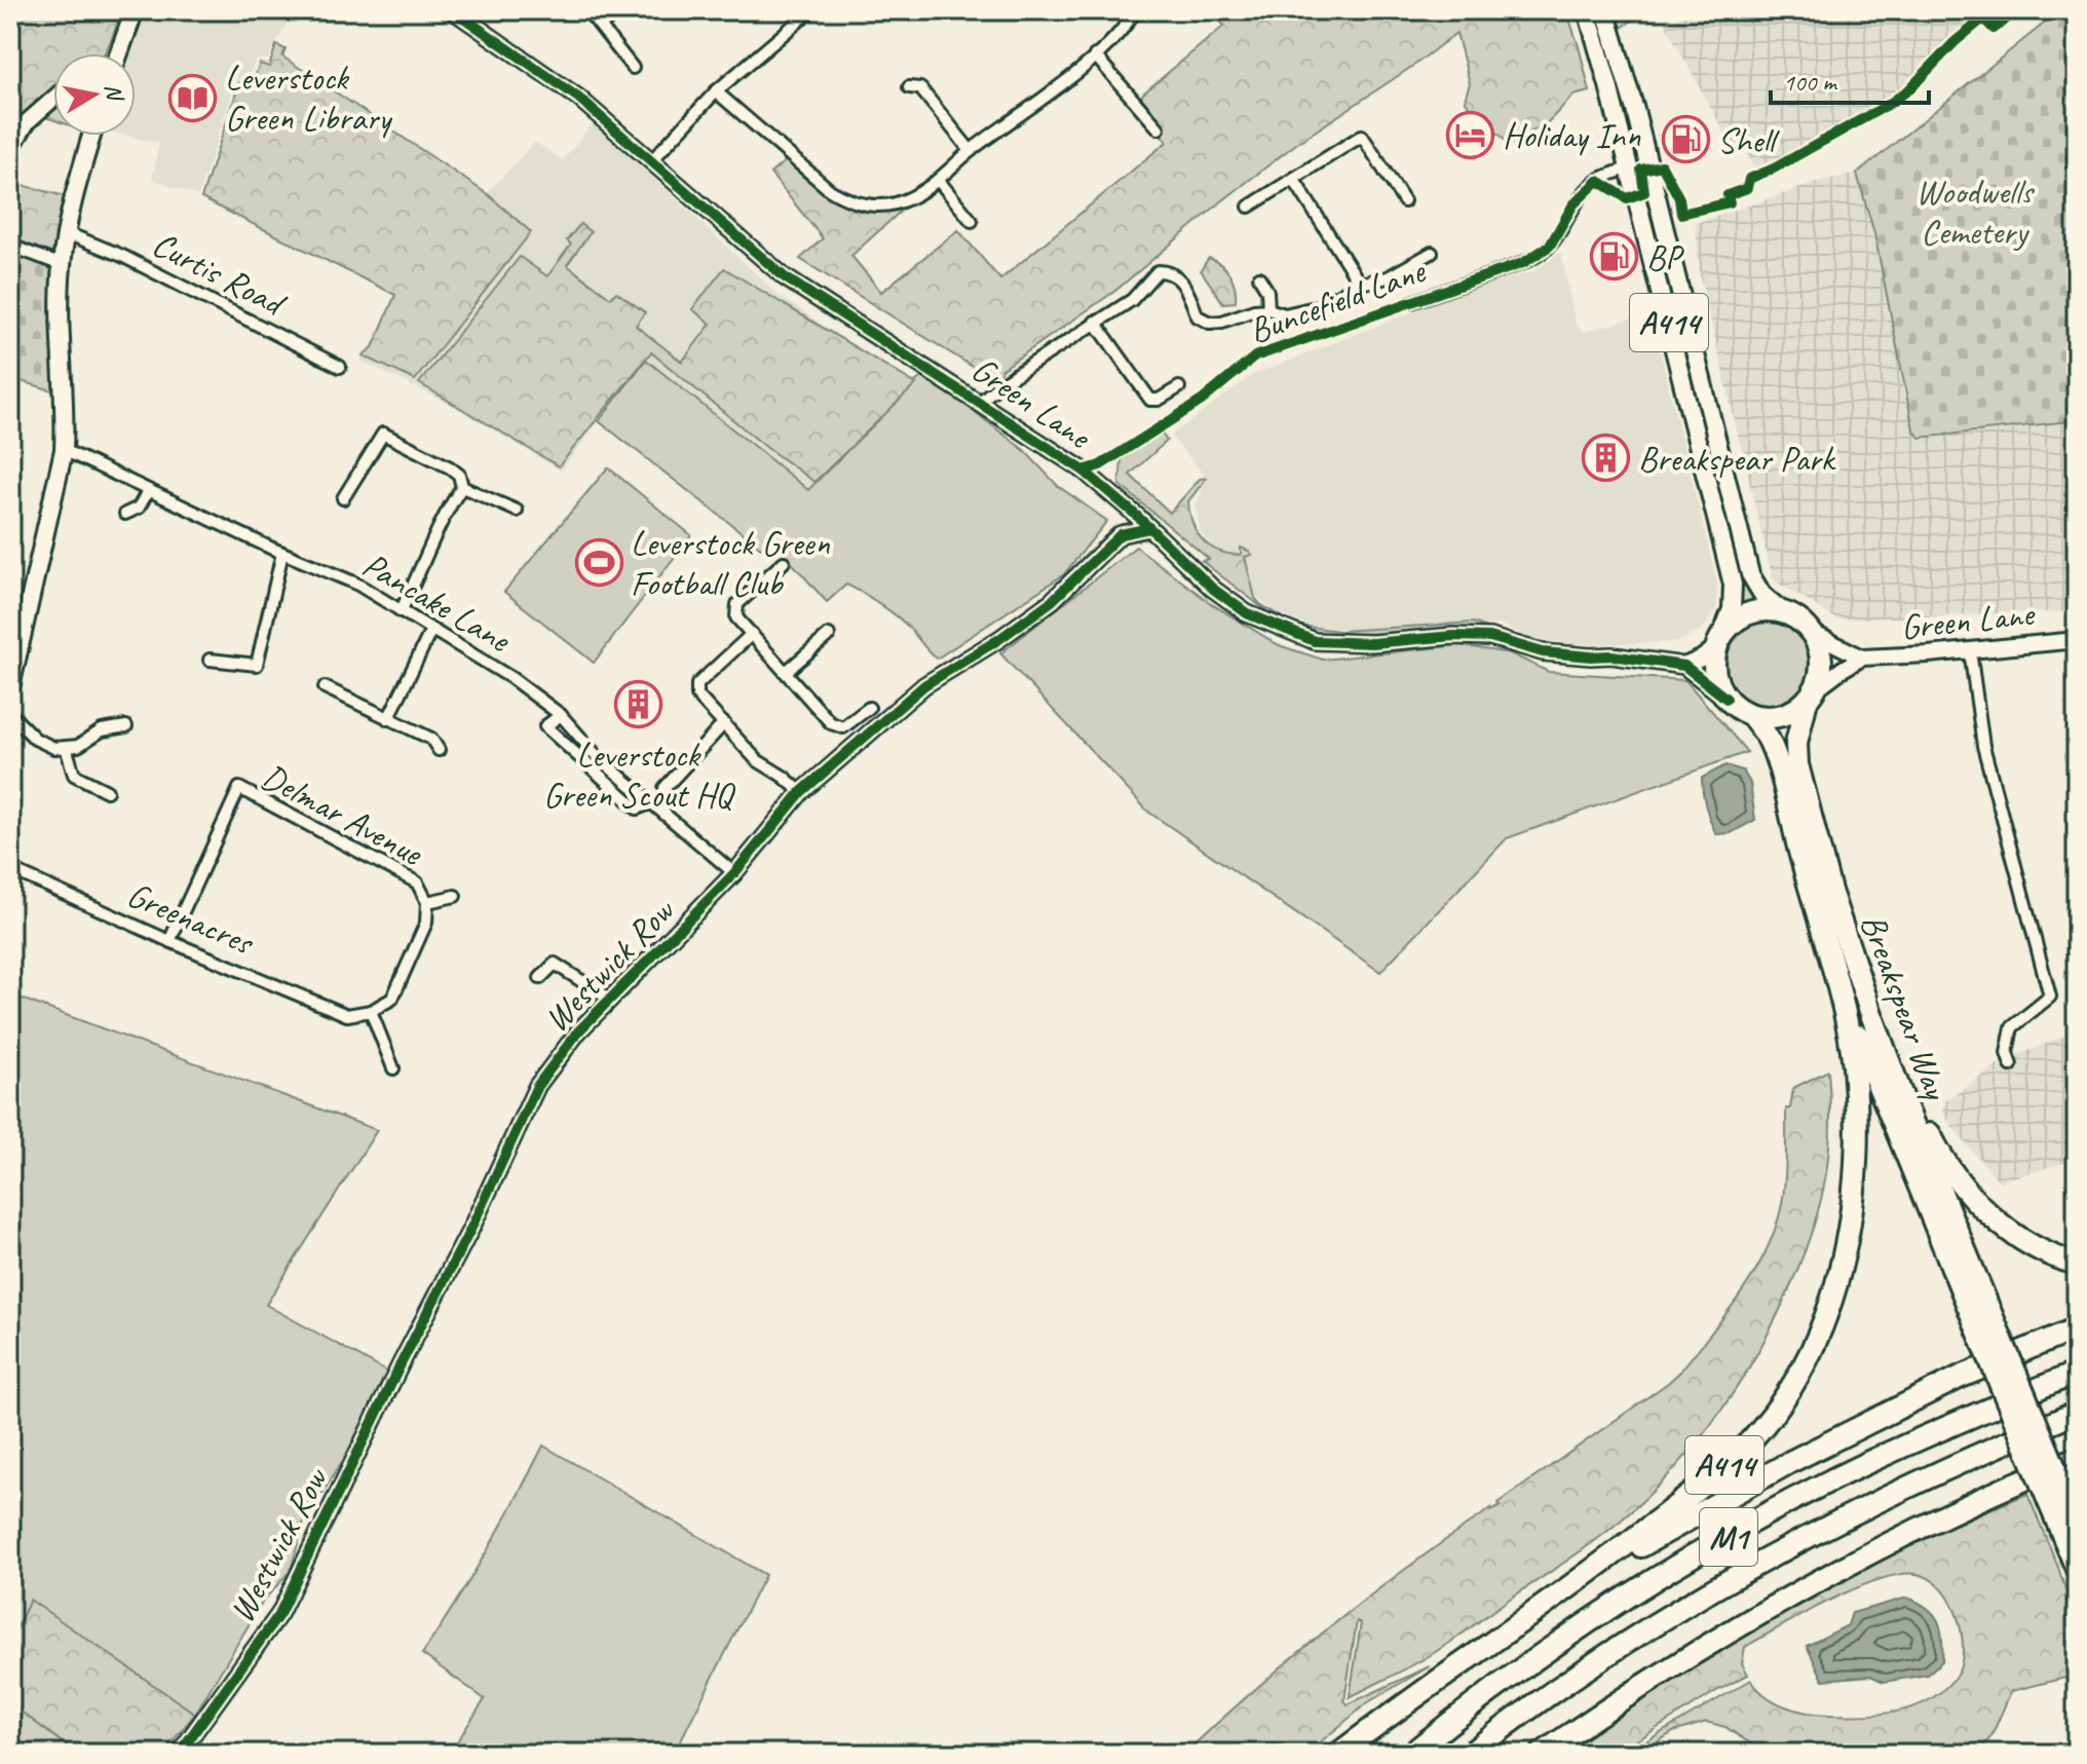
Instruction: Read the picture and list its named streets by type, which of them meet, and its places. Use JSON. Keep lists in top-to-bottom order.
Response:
{
  "streets": {
    "highway": ["A414", "Breakspear Way", "M1"],
    "street": [
      "Curtis Road",
      "Buncefield Lane",
      "Green Lane",
      "Pancake Lane",
      "Delmar Avenue",
      "Greenacres",
      "Westwick Row"
    ]
  },
  "crossings": [
    ["Buncefield Lane", "A414"],
    ["A414", "Green Lane"],
    ["A414", "Breakspear Way"],
    ["A414", "M1"],
    ["Green Lane", "Breakspear Way"],
    ["Delmar Avenue", "Greenacres"]
  ],
  "parks": ["Woodwells Cemetery"],
  "places": {
    "library": ["Leverstock Green Library"],
    "hotel": ["Holiday Inn"],
    "fuel station": ["Shell", "BP"],
    "building": ["Breakspear Park", "Leverstock Green Scout HQ"],
    "sports": ["Leverstock Green Football Club"]
  },
  "scale_bar": "100 m",
  "north": "right"
}
